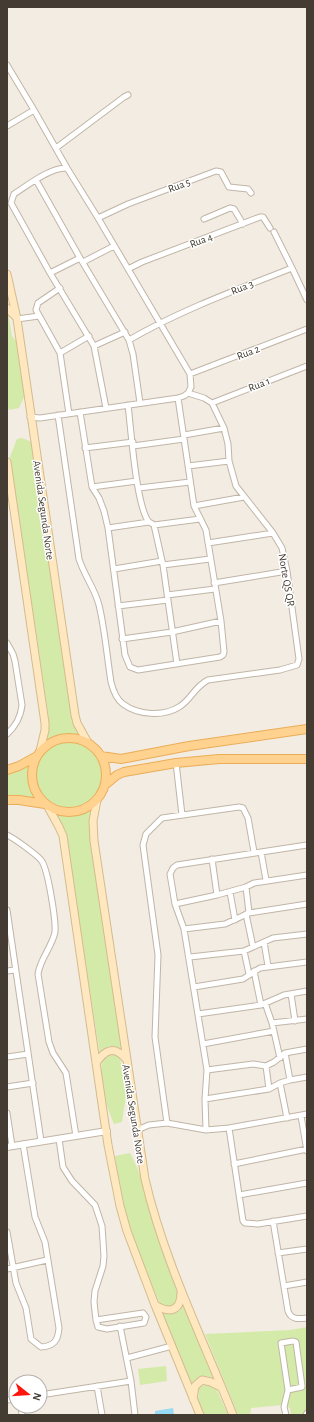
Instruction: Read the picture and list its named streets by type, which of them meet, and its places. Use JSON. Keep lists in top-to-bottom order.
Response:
{
  "streets": {
    "main road": ["Avenida Segunda Norte"],
    "street": [
      "Rua 5",
      "Rua 4",
      "Rua 3",
      "Rua 2",
      "Rua 1",
      "Norte QS QR"
    ]
  },
  "crossings": [
    ["Rua 4", "Rua 3"],
    ["Rua 1", "Norte QS QR"]
  ],
  "north": "right"
}
